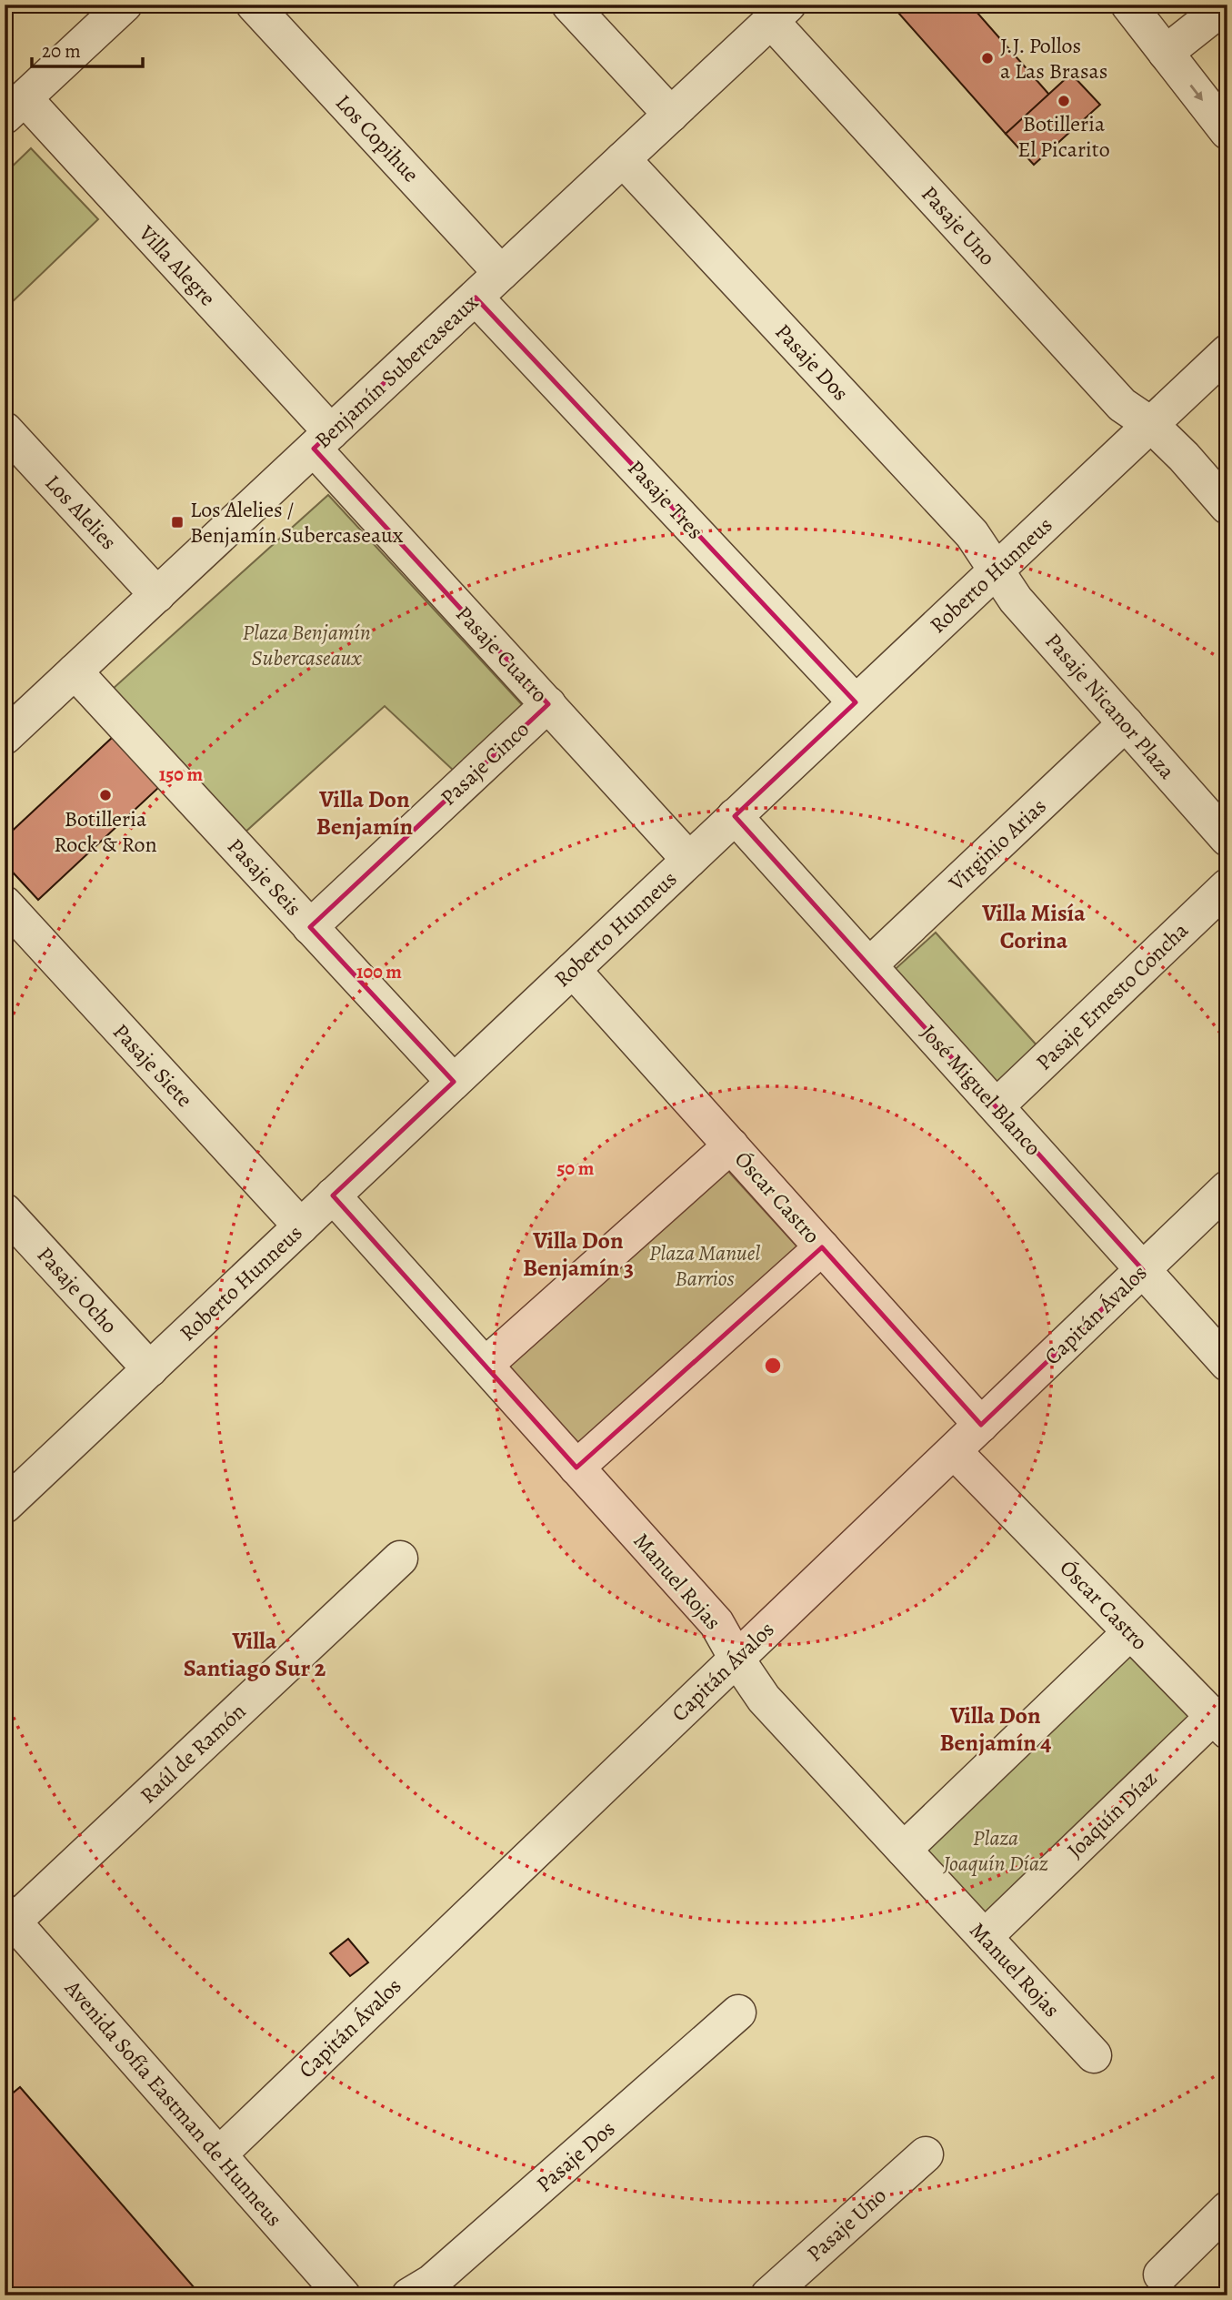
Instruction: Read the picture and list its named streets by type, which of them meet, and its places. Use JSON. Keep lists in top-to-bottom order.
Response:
{
  "streets": {
    "street": [
      "Los Copihue",
      "Pasaje Uno",
      "Villa Alegre",
      "Pasaje Dos",
      "Benjamín Subercaseaux",
      "Pasaje Tres",
      "Los Alelies",
      "Roberto Hunneus",
      "Pasaje Cuatro",
      "Pasaje Nicanor Plaza",
      "Pasaje Cinco",
      "Virginio Arias",
      "Pasaje Seis",
      "Pasaje Ernesto Concha",
      "Pasaje Siete",
      "José Miguel Blanco",
      "Óscar Castro",
      "Pasaje Ocho",
      "Capitán Ávalos",
      "Manuel Rojas",
      "Raúl de Ramón",
      "Joaquín Díaz",
      "Avenida Sofía Eastman de Hunneus"
    ]
  },
  "crossings": [
    ["Los Copihue", "Benjamín Subercaseaux"],
    ["Pasaje Uno", "Benjamín Subercaseaux"],
    ["Pasaje Uno", "Roberto Hunneus"],
    ["Villa Alegre", "Benjamín Subercaseaux"],
    ["Villa Alegre", "Pasaje Cuatro"],
    ["Pasaje Dos", "Benjamín Subercaseaux"],
    ["Pasaje Dos", "Roberto Hunneus"],
    ["Pasaje Dos", "Pasaje Nicanor Plaza"],
    ["Benjamín Subercaseaux", "Pasaje Tres"],
    ["Benjamín Subercaseaux", "Los Alelies"],
    ["Benjamín Subercaseaux", "Pasaje Cuatro"],
    ["Benjamín Subercaseaux", "Pasaje Seis"],
    ["Pasaje Tres", "Roberto Hunneus"],
    ["Roberto Hunneus", "Pasaje Cuatro"],
    ["Roberto Hunneus", "Pasaje Nicanor Plaza"],
    ["Roberto Hunneus", "Pasaje Seis"],
    ["Roberto Hunneus", "Pasaje Siete"],
    ["Roberto Hunneus", "José Miguel Blanco"],
    ["Roberto Hunneus", "Óscar Castro"],
    ["Roberto Hunneus", "Pasaje Ocho"],
    ["Roberto Hunneus", "Manuel Rojas"],
    ["Pasaje Cuatro", "Pasaje Cinco"],
    ["Pasaje Nicanor Plaza", "Virginio Arias"],
    ["Pasaje Cinco", "Pasaje Seis"],
    ["Virginio Arias", "José Miguel Blanco"],
    ["Pasaje Ernesto Concha", "José Miguel Blanco"],
    ["José Miguel Blanco", "Capitán Ávalos"],
    ["Óscar Castro", "Capitán Ávalos"],
    ["Óscar Castro", "Joaquín Díaz"],
    ["Capitán Ávalos", "Manuel Rojas"],
    ["Capitán Ávalos", "Avenida Sofía Eastman de Hunneus"],
    ["Manuel Rojas", "Joaquín Díaz"],
    ["Raúl de Ramón", "Avenida Sofía Eastman de Hunneus"]
  ],
  "districts": [
    "Villa Don Benjamín",
    "Villa Misía Corina",
    "Villa Don Benjamín 3",
    "Villa Santiago Sur 2",
    "Villa Don Benjamín 4"
  ],
  "parks": ["Plaza Benjamín Subercaseaux", "Plaza Manuel Barrios", "Plaza Joaquín Díaz"],
  "places": {
    "other": ["J.J. Pollos a Las Brasas", "Botilleria El Picarito", "Botilleria Rock & Ron"],
    "transit": ["Los Alelies / Benjamín Subercaseaux"]
  },
  "scale_bar": "20 m",
  "rings": ["150 m", "100 m", "50 m"]
}
